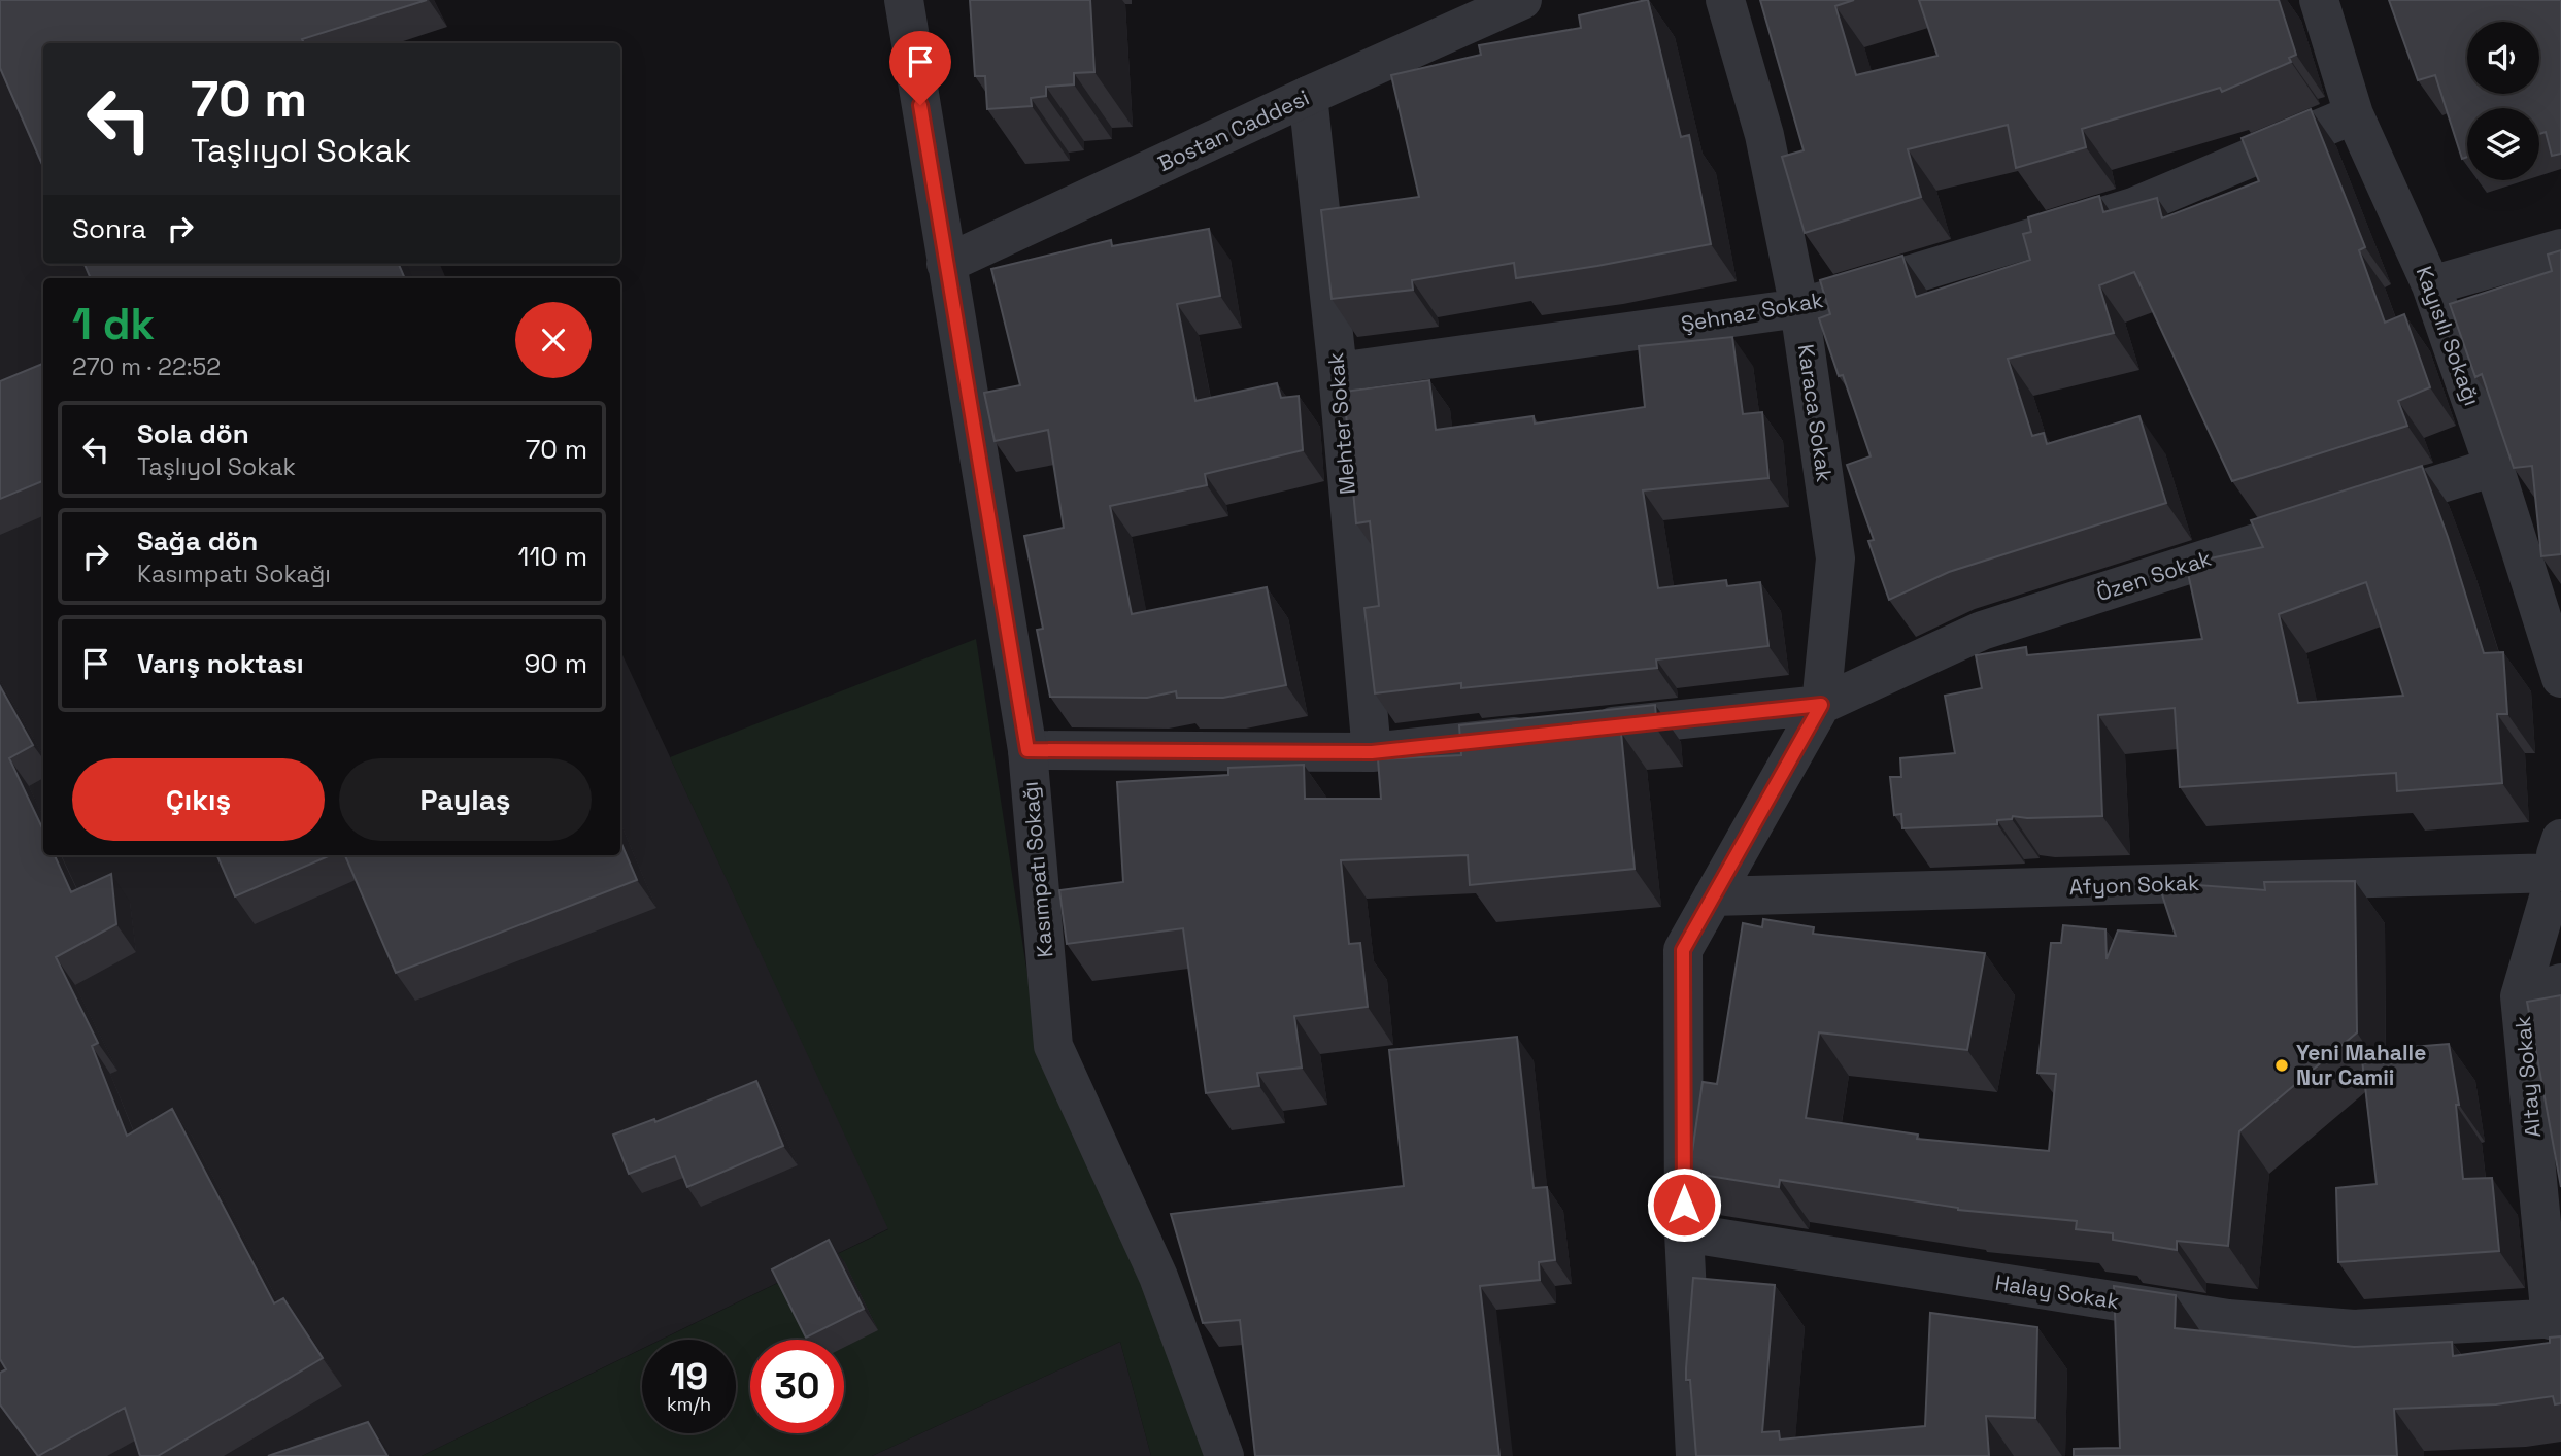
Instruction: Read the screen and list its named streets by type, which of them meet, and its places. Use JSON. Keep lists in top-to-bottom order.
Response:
{
  "streets": {
    "street": [
      "Bostan Caddesi",
      "Şehnaz Sokak",
      "Kayısılı Sokağı",
      "Karaca Sokak",
      "Mehter Sokak",
      "Özen Sokak",
      "Kasımpatı Sokağı",
      "Afyon Sokak",
      "Altay Sokak",
      "Halay Sokak"
    ]
  },
  "crossings": [
    ["Bostan Caddesi", "Mehter Sokak"],
    ["Bostan Caddesi", "Kasımpatı Sokağı"],
    ["Şehnaz Sokak", "Kayısılı Sokağı"],
    ["Şehnaz Sokak", "Karaca Sokak"],
    ["Şehnaz Sokak", "Mehter Sokak"],
    ["Kayısılı Sokağı", "Özen Sokak"],
    ["Karaca Sokak", "Özen Sokak"],
    ["Mehter Sokak", "Özen Sokak"],
    ["Özen Sokak", "Kasımpatı Sokağı"],
    ["Afyon Sokak", "Altay Sokak"],
    ["Altay Sokak", "Halay Sokak"]
  ],
  "places": ["Yeni Mahalle Nur Camii"],
  "page": {
    "turn": ["70 m", "Taşlıyol Sokak"],
    "then": "Sonra",
    "heading": ["1 dk", "270 m · 22:52"],
    "list": [
      {
        "name": "Sola dön",
        "note": "Taşlıyol Sokak",
        "value": "70 m"
      },
      {
        "name": "Sağa dön",
        "note": "Kasımpatı Sokağı",
        "value": "110 m"
      },
      {
        "name": "Varış noktası",
        "value": "90 m"
      }
    ],
    "buttons": ["Çıkış", "Paylaş"],
    "speed": "19 km/h",
    "limit": "30"
  }
}
